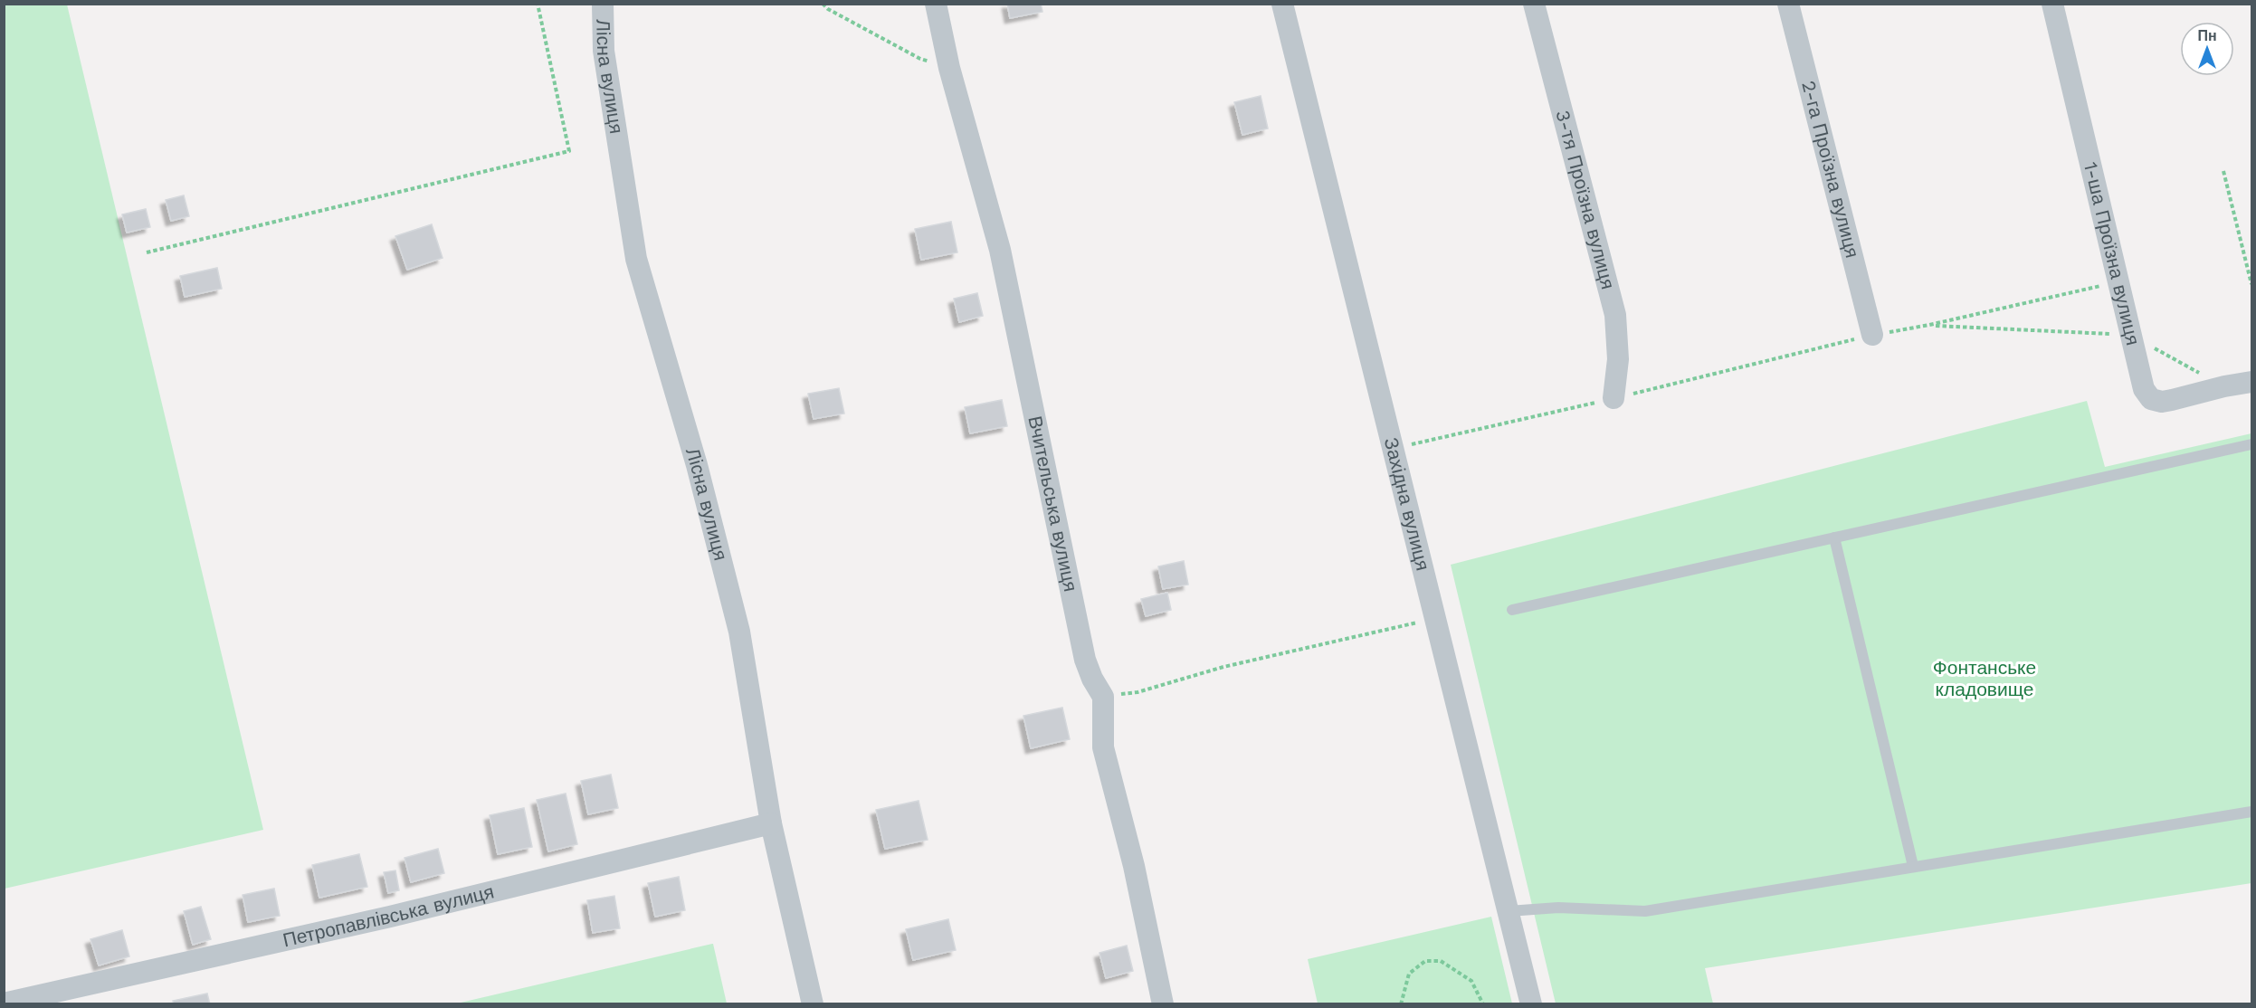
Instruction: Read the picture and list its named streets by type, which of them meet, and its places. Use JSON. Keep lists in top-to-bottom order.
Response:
{
  "streets": {
    "street": [
      "Лісна вулиця",
      "2-га Проїзна вулиця",
      "3-тя Проїзна вулиця",
      "1-ша Проїзна вулиця",
      "Західна вулиця",
      "Вчительська вулиця",
      "Петропавлівська вулиця"
    ]
  },
  "crossings": [
    ["Лісна вулиця", "Петропавлівська вулиця"]
  ],
  "parks": ["Фонтанське кладовище"],
  "north": "top"
}
